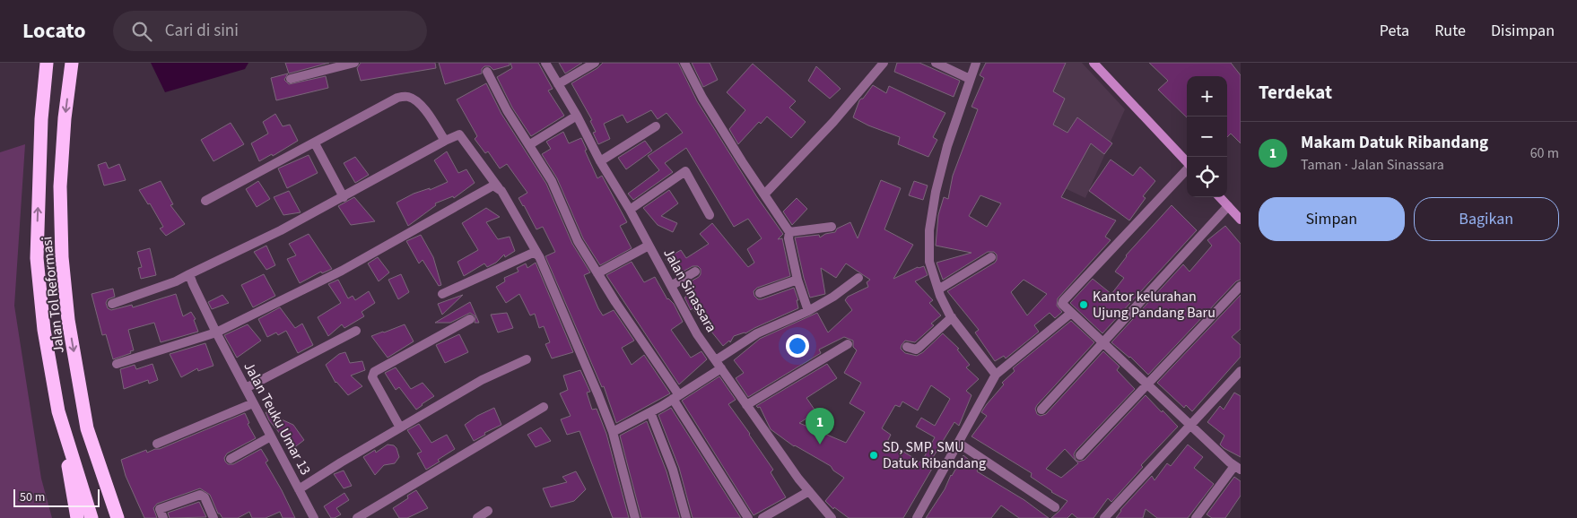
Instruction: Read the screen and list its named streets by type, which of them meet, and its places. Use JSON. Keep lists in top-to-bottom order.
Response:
{
  "streets": {
    "highway": ["Jalan Tol Reformasi"],
    "street": ["Jalan Sinassara", "Jalan Teuku Umar 13"]
  },
  "places": ["Kantor kelurahan Ujung Pandang Baru", "SD, SMP, SMU Datuk Ribandang"],
  "scale_bar": "50 m",
  "page": {
    "header": "Locato",
    "search": "Cari di sini",
    "nav": ["Peta", "Rute", "Disimpan"],
    "heading": "Terdekat",
    "map_buttons": ["+", "−"],
    "list": [
      {
        "mark": "1",
        "name": "Makam Datuk Ribandang",
        "note": "Taman · Jalan Sinassara",
        "value": "60 m"
      }
    ],
    "buttons": ["Simpan", "Bagikan"],
    "pins": "1",
    "scale": "50 m"
  }
}
